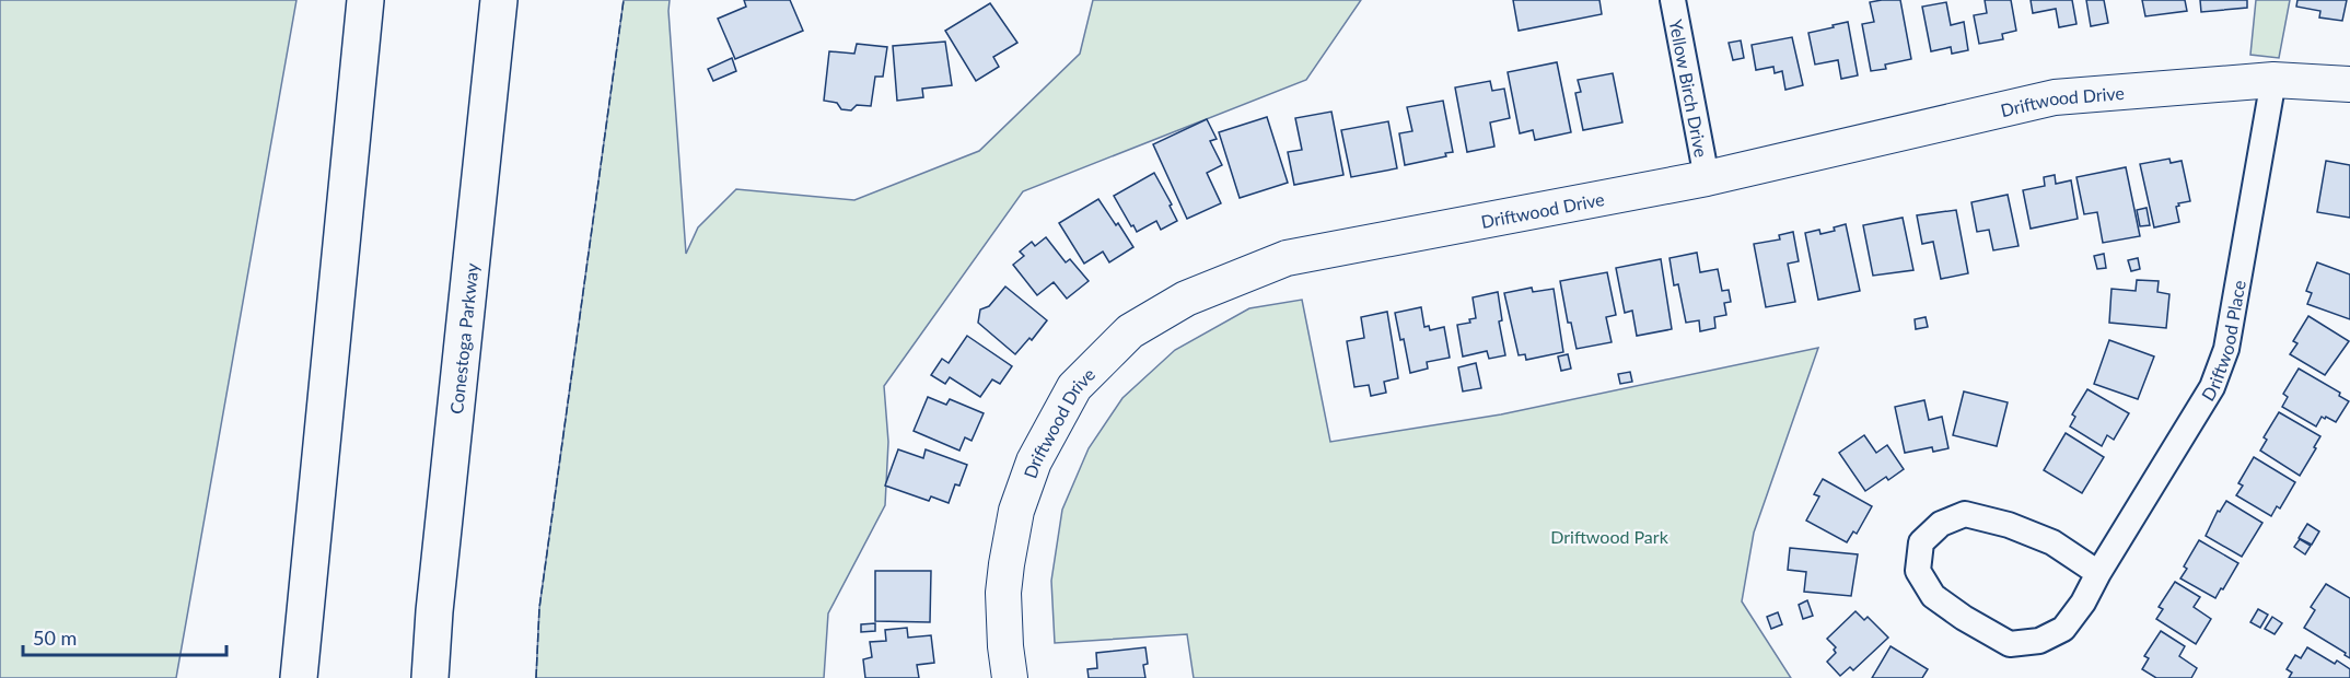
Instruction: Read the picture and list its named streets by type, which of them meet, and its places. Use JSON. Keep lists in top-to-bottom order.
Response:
{
  "streets": {
    "highway": ["Conestoga Parkway"],
    "street": ["Yellow Birch Drive", "Driftwood Drive", "Driftwood Place"]
  },
  "crossings": [
    ["Yellow Birch Drive", "Driftwood Drive"],
    ["Driftwood Drive", "Driftwood Place"]
  ],
  "parks": ["Driftwood Park"],
  "scale_bar": "50 m"
}
